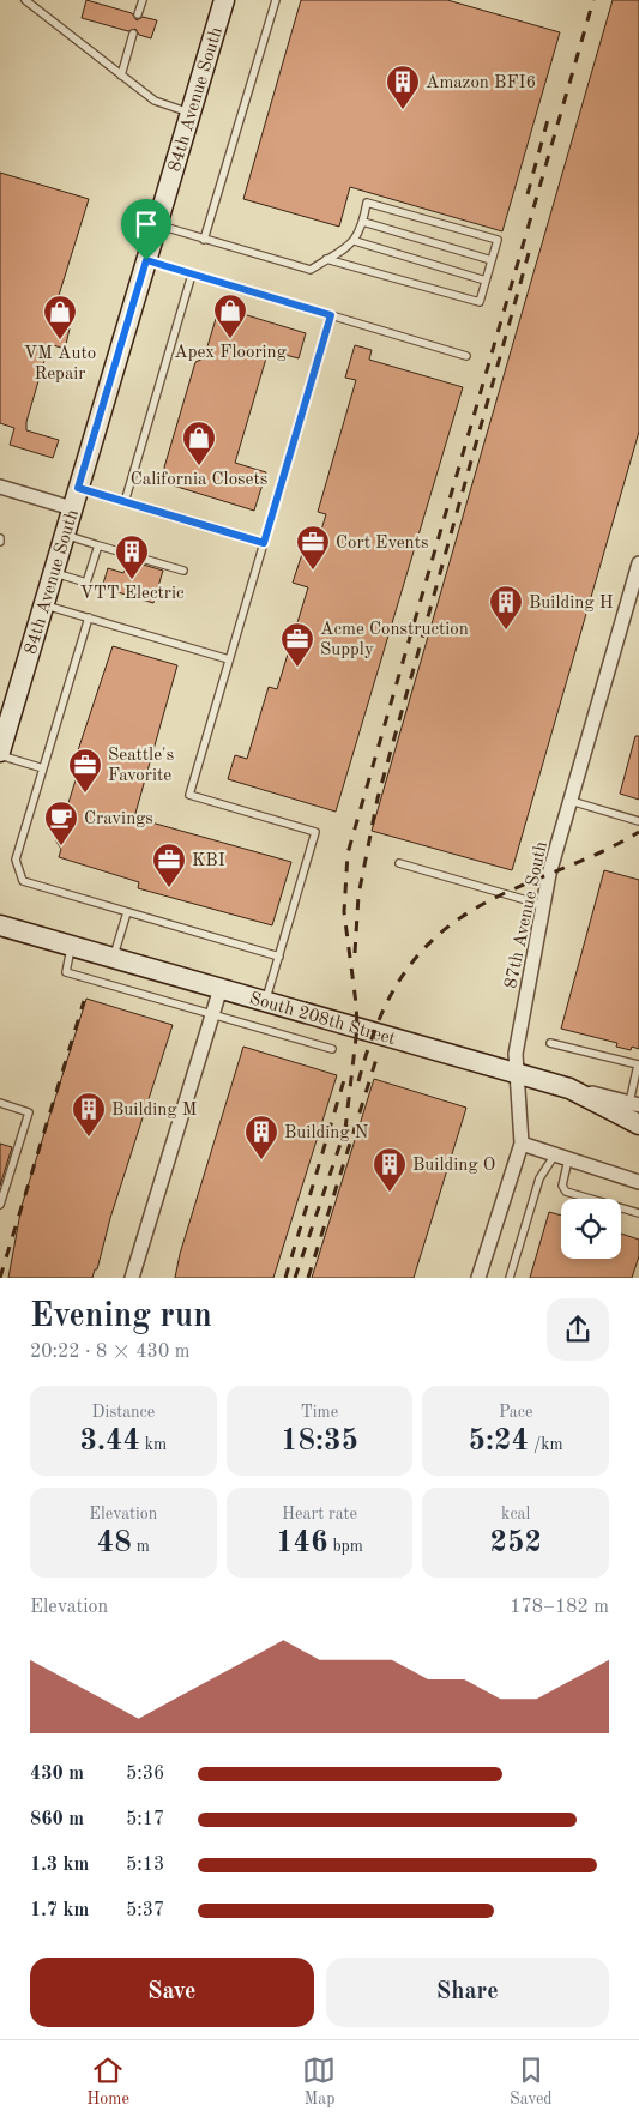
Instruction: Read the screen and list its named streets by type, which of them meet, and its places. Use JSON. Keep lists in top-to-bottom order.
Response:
{
  "streets": {
    "main road": ["84th Avenue South", "South 208th Street"],
    "street": ["87th Avenue South"]
  },
  "crossings": [
    ["87th Avenue South", "South 208th Street"]
  ],
  "places": {
    "building": [
      "Amazon BFI6",
      "VTT Electric",
      "Building H",
      "Building M",
      "Building N",
      "Building O"
    ],
    "shop": ["Apex Flooring", "VM Auto Repair", "California Closets"],
    "office": [
      "Cort Events",
      "Acme Construction Supply",
      "Seattle's Favorite",
      "KBI"
    ],
    "cafe": ["Cravings"]
  },
  "page": {
    "heading": ["Evening run", "20:22 · 8 × 430 m"],
    "stats": [
      ["Distance", "3.44 km"],
      ["Time", "18:35"],
      ["Pace", "5:24 /km"],
      ["Elevation", "48 m"],
      ["Heart rate", "146 bpm"],
      ["kcal", "252"]
    ],
    "chart": ["Elevation", "178–182 m"],
    "list": [
      {
        "name": "430 m",
        "note": "5:36"
      },
      {
        "name": "860 m",
        "note": "5:17"
      },
      {
        "name": "1.3 km",
        "note": "5:13"
      },
      {
        "name": "1.7 km",
        "note": "5:37"
      }
    ],
    "buttons": ["Save", "Share"],
    "tabs": ["Home", "Map", "Saved"]
  }
}
